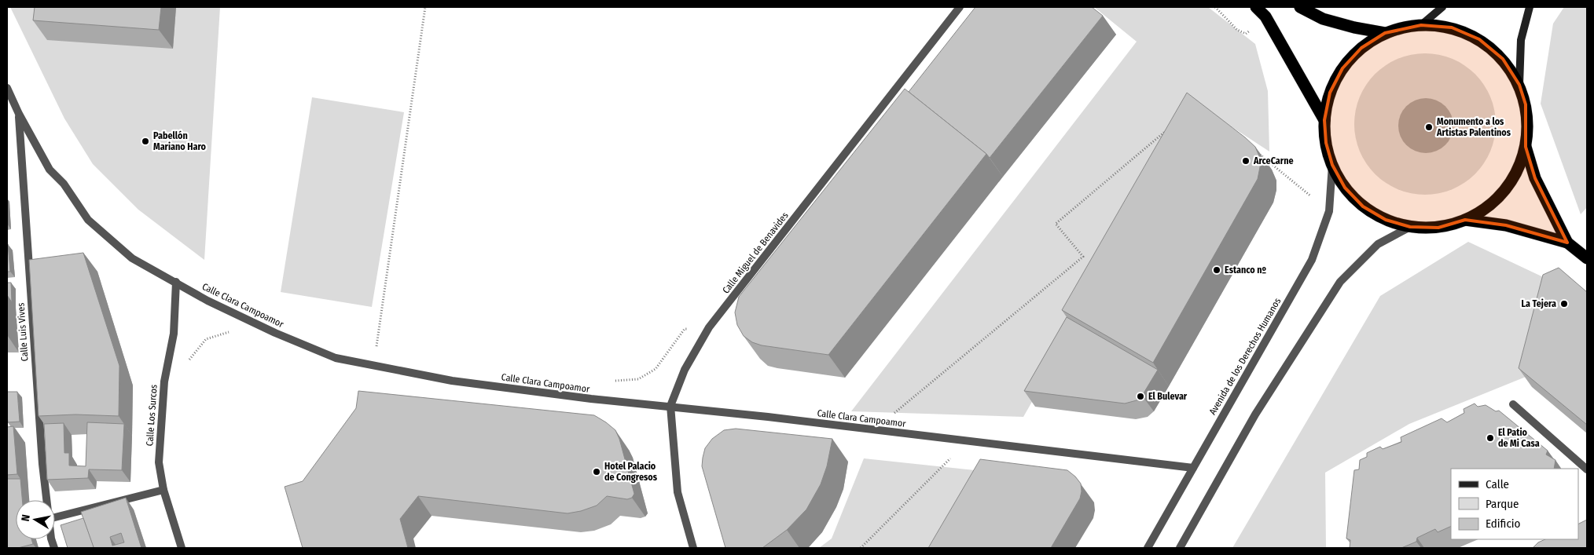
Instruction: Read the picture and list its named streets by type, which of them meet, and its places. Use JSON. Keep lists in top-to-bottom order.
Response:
{
  "streets": {
    "street": [
      "Calle Miguel de Benavides",
      "Calle Clara Campoamor",
      "Calle Luis Vives",
      "Avenida de los Derechos Humanos",
      "Calle Los Surcos"
    ]
  },
  "crossings": [
    ["Calle Miguel de Benavides", "Calle Clara Campoamor"],
    ["Calle Clara Campoamor", "Calle Luis Vives"],
    ["Calle Clara Campoamor", "Avenida de los Derechos Humanos"],
    ["Calle Clara Campoamor", "Calle Los Surcos"]
  ],
  "places": [
    "Monumento a los Artistas Palentinos",
    "Pabellón Mariano Haro",
    "ArceCarne",
    "Estanco nº",
    "La Tejera",
    "El Bulevar",
    "El Patio de Mi Casa",
    "Hotel Palacio de Congresos"
  ],
  "legend": ["Calle", "Parque", "Edificio"],
  "north": "left"
}
